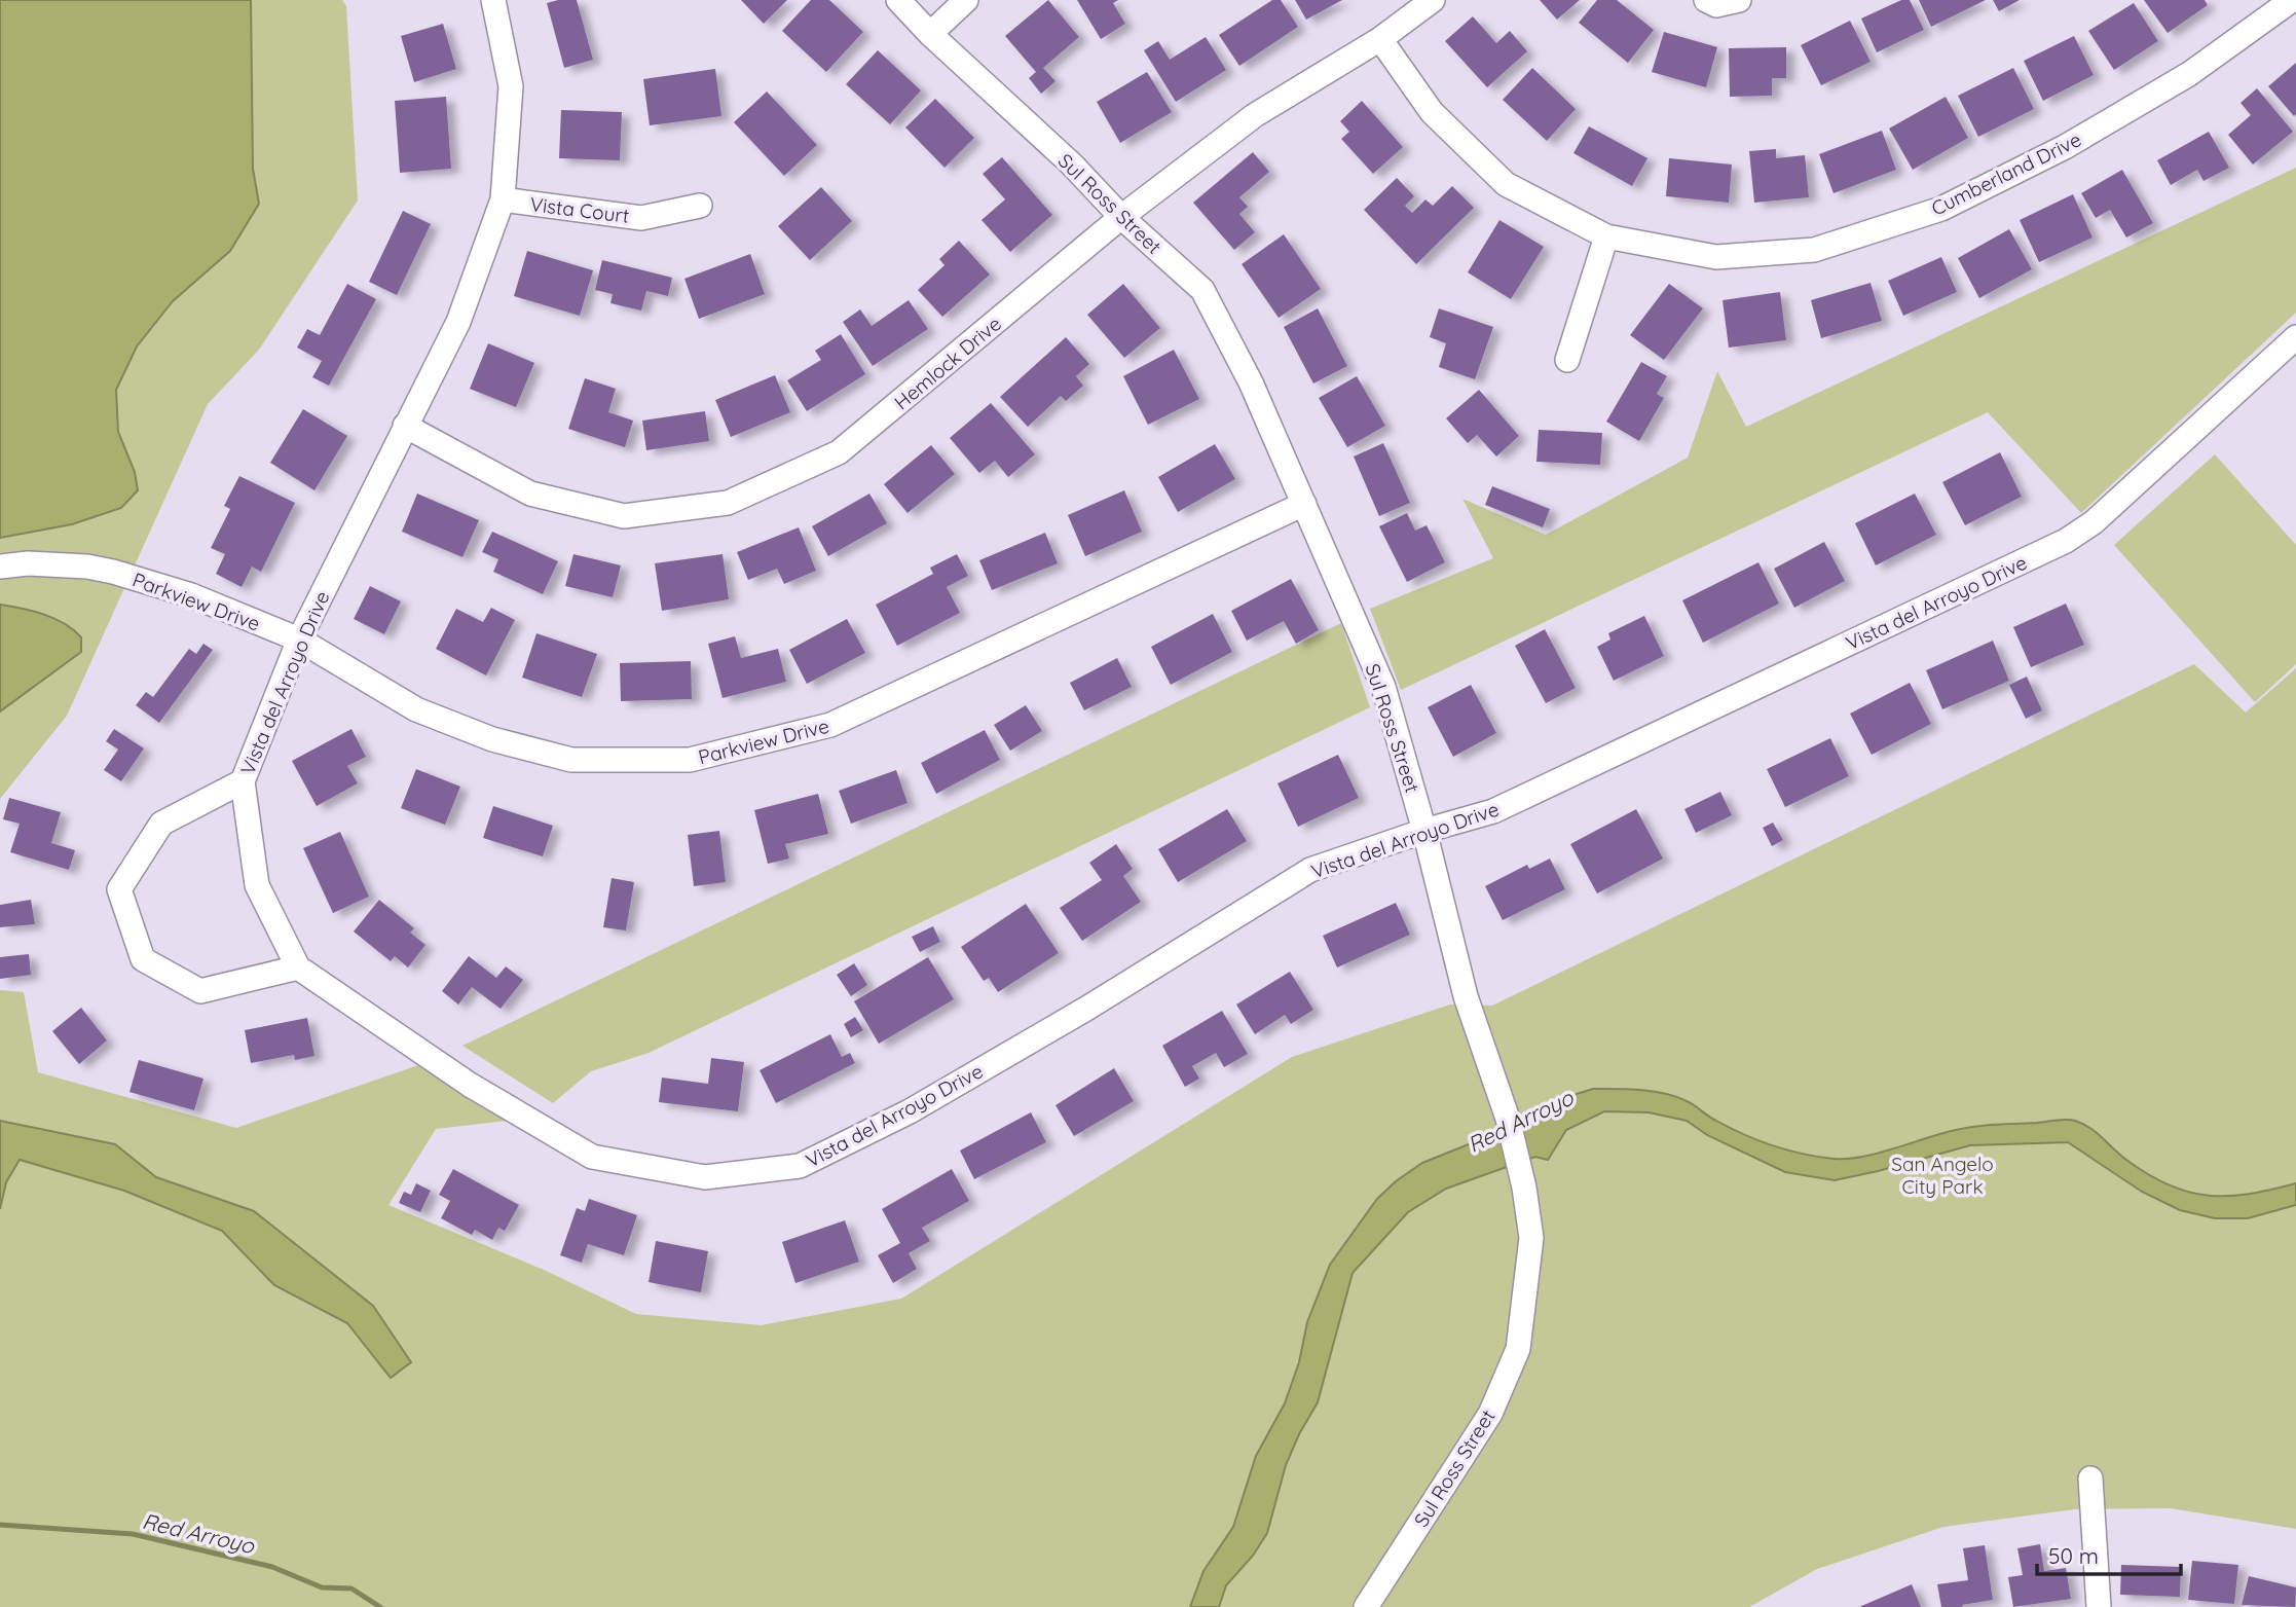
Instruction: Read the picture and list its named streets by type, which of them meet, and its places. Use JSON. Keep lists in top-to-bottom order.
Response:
{
  "streets": {
    "street": [
      "Cumberland Drive",
      "Sul Ross Street",
      "Vista Court",
      "Hemlock Drive",
      "Parkview Drive",
      "Vista del Arroyo Drive"
    ]
  },
  "crossings": [
    ["Cumberland Drive", "Hemlock Drive"],
    ["Sul Ross Street", "Hemlock Drive"],
    ["Sul Ross Street", "Parkview Drive"],
    ["Sul Ross Street", "Vista del Arroyo Drive"],
    ["Vista Court", "Vista del Arroyo Drive"],
    ["Hemlock Drive", "Vista del Arroyo Drive"],
    ["Parkview Drive", "Vista del Arroyo Drive"]
  ],
  "water": ["Red Arroyo"],
  "parks": ["San Angelo City Park"],
  "scale_bar": "50 m"
}
